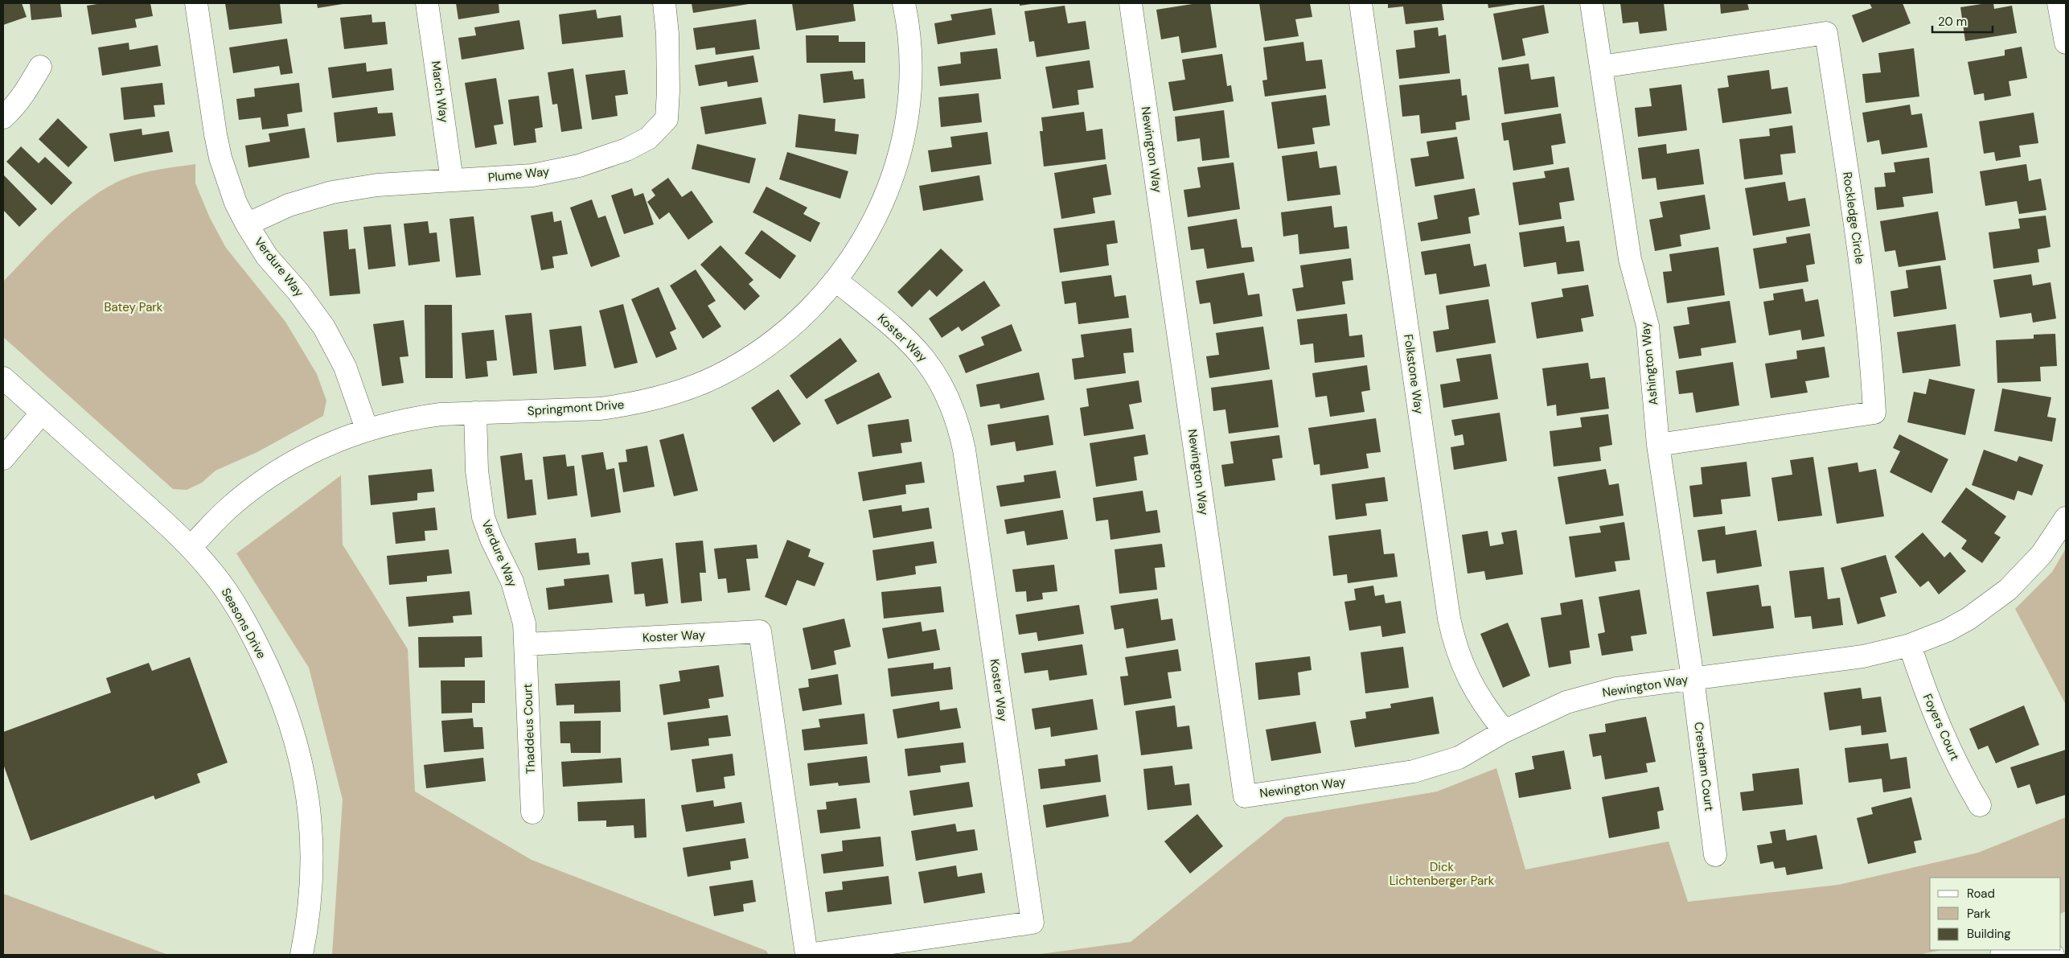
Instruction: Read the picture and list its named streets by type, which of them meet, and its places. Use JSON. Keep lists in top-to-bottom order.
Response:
{
  "streets": {
    "street": [
      "March Way",
      "Newington Way",
      "Plume Way",
      "Rockledge Circle",
      "Verdure Way",
      "Koster Way",
      "Ashington Way",
      "Folkstone Way",
      "Springmont Drive",
      "Seasons Drive",
      "Foyers Court",
      "Thaddeus Court",
      "Crestham Court"
    ]
  },
  "crossings": [
    ["March Way", "Plume Way"],
    ["Newington Way", "Ashington Way"],
    ["Newington Way", "Folkstone Way"],
    ["Newington Way", "Foyers Court"],
    ["Newington Way", "Crestham Court"],
    ["Plume Way", "Verdure Way"],
    ["Rockledge Circle", "Ashington Way"],
    ["Verdure Way", "Koster Way"],
    ["Verdure Way", "Springmont Drive"],
    ["Verdure Way", "Thaddeus Court"],
    ["Koster Way", "Springmont Drive"],
    ["Koster Way", "Thaddeus Court"],
    ["Ashington Way", "Crestham Court"],
    ["Springmont Drive", "Seasons Drive"]
  ],
  "parks": ["Batey Park", "Dick Lichtenberger Park"],
  "legend": ["Road", "Park", "Building"],
  "scale_bar": "20 m"
}
